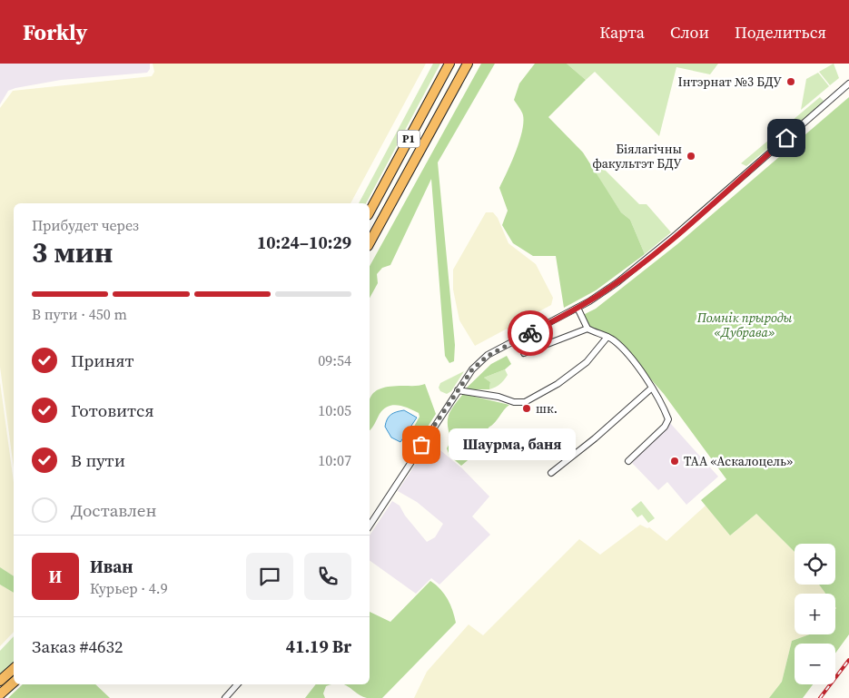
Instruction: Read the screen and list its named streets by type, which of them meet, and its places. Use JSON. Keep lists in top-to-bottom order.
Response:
{
  "streets": {
    "highway": ["Р1"]
  },
  "parks": ["Помнік прыроды «Дубрава»"],
  "places": [
    "Інтэрнат №3 БДУ",
    "Біялагічны факультэт БДУ",
    "шк.",
    "Шаурма, баня",
    "ТАА «Аскалоцель»"
  ],
  "page": {
    "header": "Forkly",
    "nav": ["Карта", "Слои", "Поделиться"],
    "heading": ["3 мин", "Прибудет через", "10:24–10:29"],
    "panel": [
      "Иван",
      "Курьер · 4.9",
      "Заказ #4632",
      "41.19 Br"
    ],
    "bar": "В пути · 450 m",
    "list": [
      ["Принят", "09:54"],
      ["Готовится", "10:05"],
      ["В пути", "10:07"],
      "Доставлен"
    ],
    "bubble": "Шаурма, баня",
    "map_buttons": ["+", "−"],
    "round": "И"
  }
}
